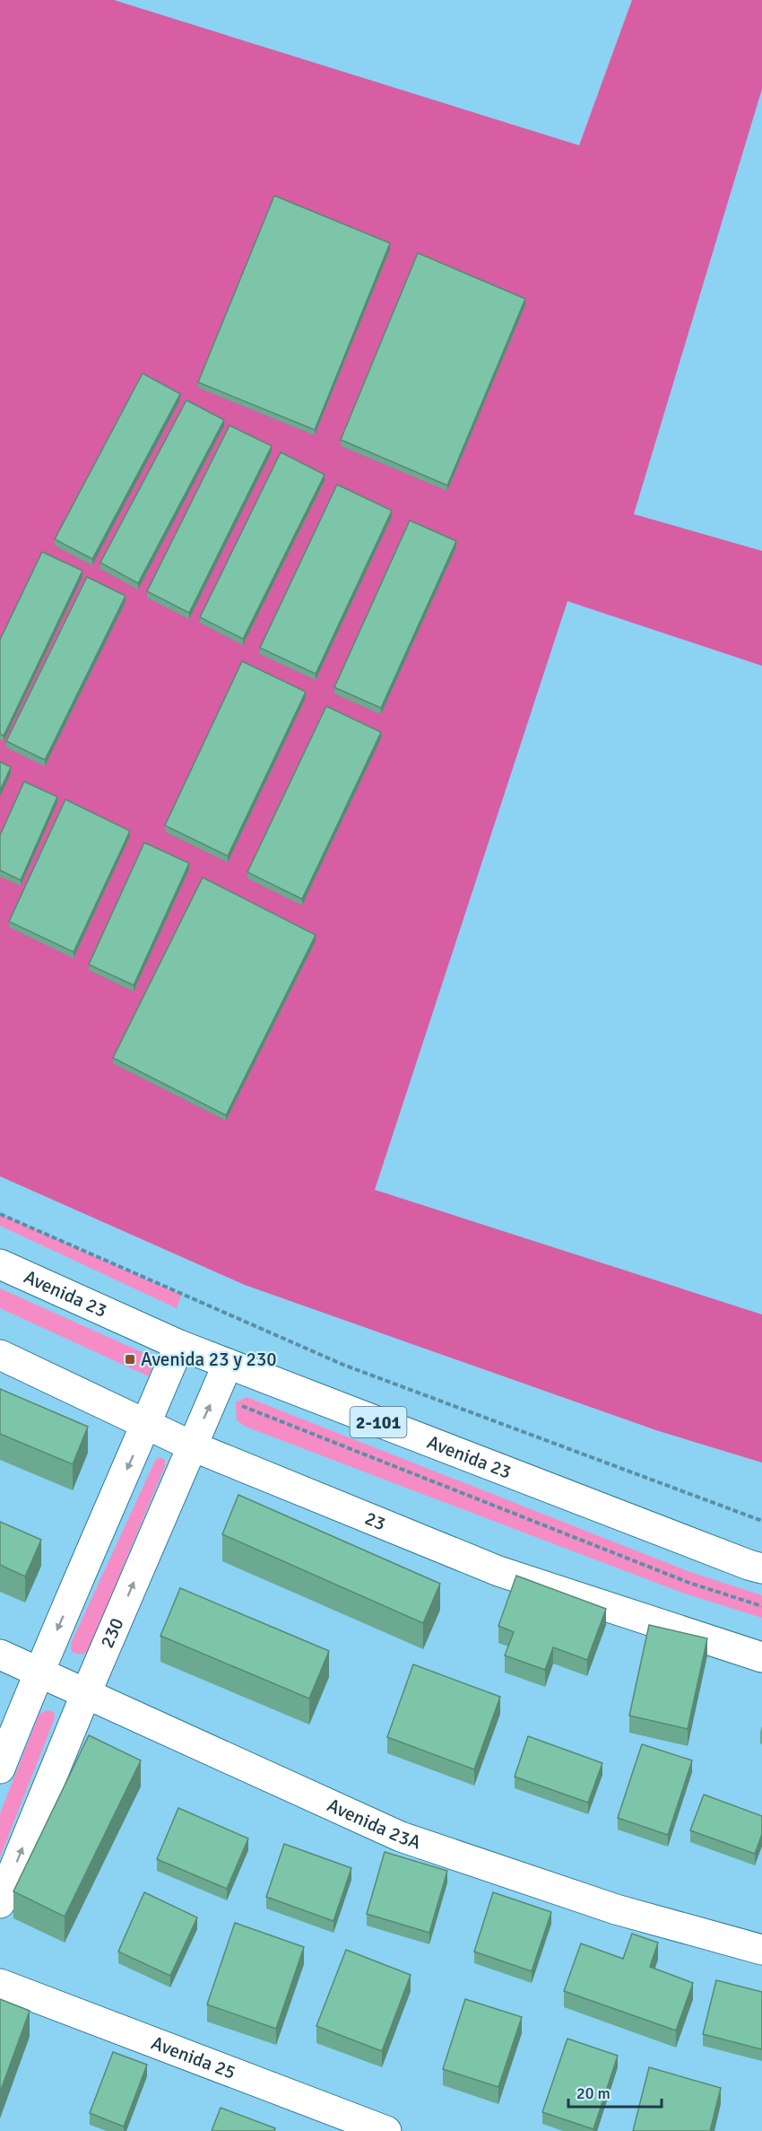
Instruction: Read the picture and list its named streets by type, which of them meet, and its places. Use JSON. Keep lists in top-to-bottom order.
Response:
{
  "streets": {
    "street": [
      "Avenida 23",
      "2-101",
      "23",
      "230",
      "Avenida 23A",
      "Avenida 25"
    ]
  },
  "crossings": [
    ["Avenida 23", "230"],
    ["23", "230"],
    ["230", "Avenida 23A"]
  ],
  "places": {
    "transit": ["Avenida 23 y 230"]
  },
  "scale_bar": "20 m"
}
